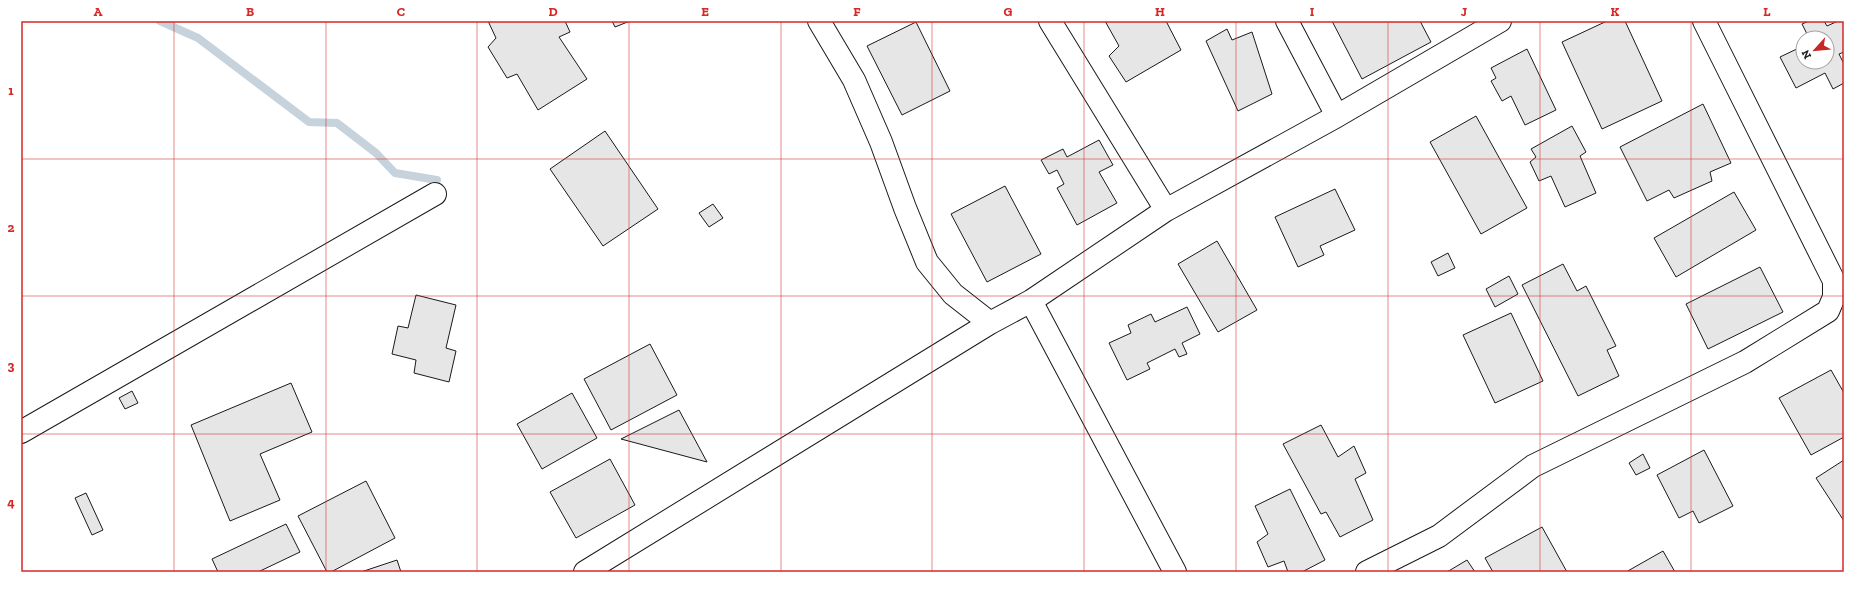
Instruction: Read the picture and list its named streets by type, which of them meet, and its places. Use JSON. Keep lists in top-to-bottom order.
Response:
{
  "north": "bottom left",
  "grid": {
    "columns": [
      "A",
      "B",
      "C",
      "D",
      "E",
      "F",
      "G",
      "H",
      "I",
      "J",
      "K",
      "L"
    ],
    "rows": [
      "1",
      "2",
      "3",
      "4"
    ]
  }
}
